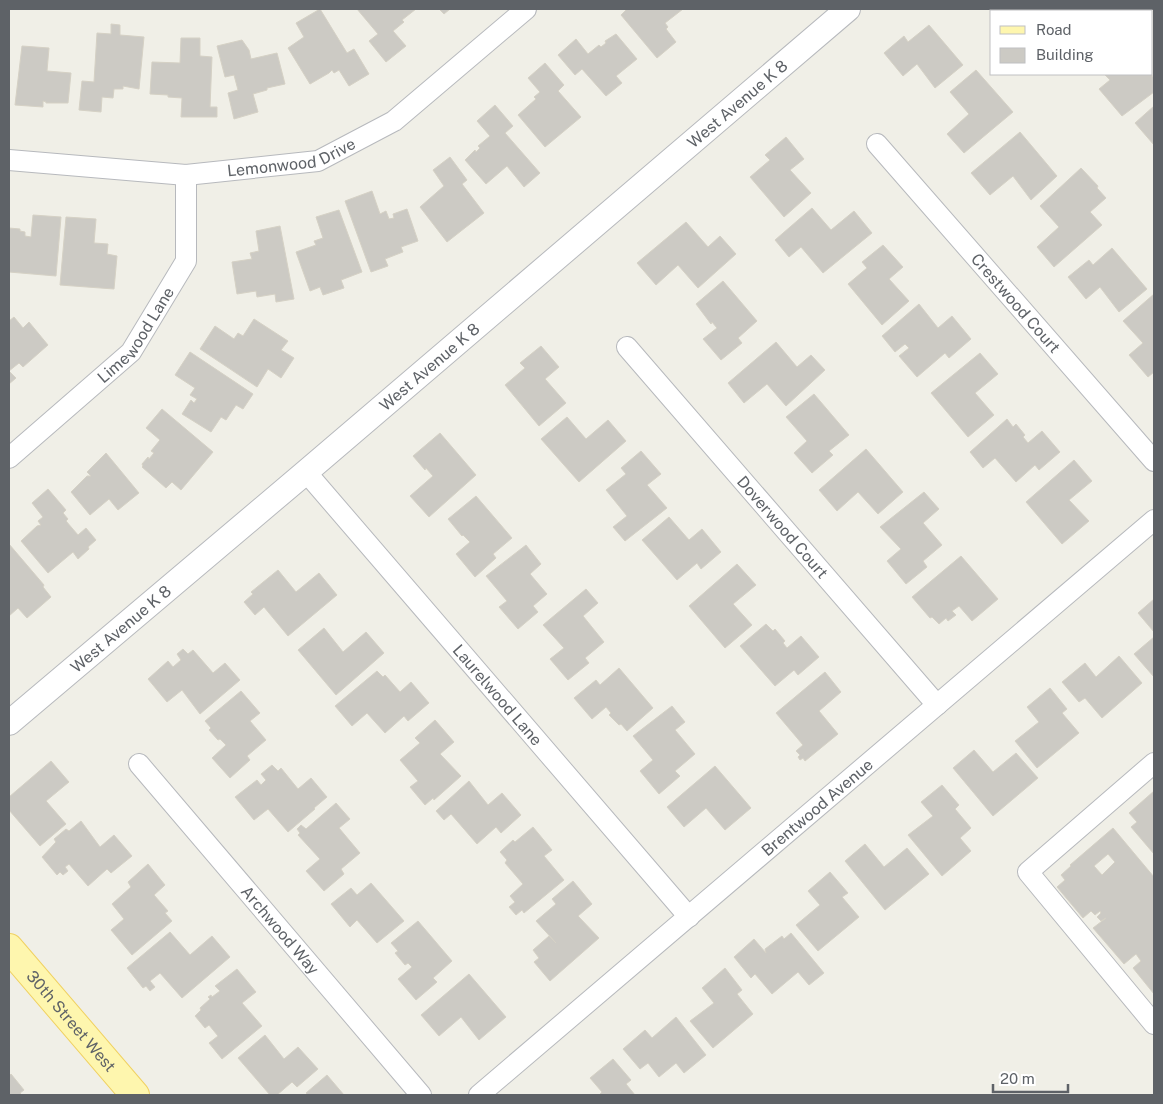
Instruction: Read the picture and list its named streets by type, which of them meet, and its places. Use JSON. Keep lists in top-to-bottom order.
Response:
{
  "streets": {
    "main road": ["30th Street West"],
    "street": [
      "West Avenue K 8",
      "Lemonwood Drive",
      "Crestwood Court",
      "Limewood Lane",
      "Doverwood Court",
      "Laurelwood Lane",
      "Brentwood Avenue",
      "Archwood Way"
    ]
  },
  "crossings": [
    ["West Avenue K 8", "Laurelwood Lane"],
    ["Lemonwood Drive", "Limewood Lane"],
    ["Doverwood Court", "Brentwood Avenue"],
    ["Laurelwood Lane", "Brentwood Avenue"]
  ],
  "legend": ["Road", "Building"],
  "scale_bar": "20 m"
}
